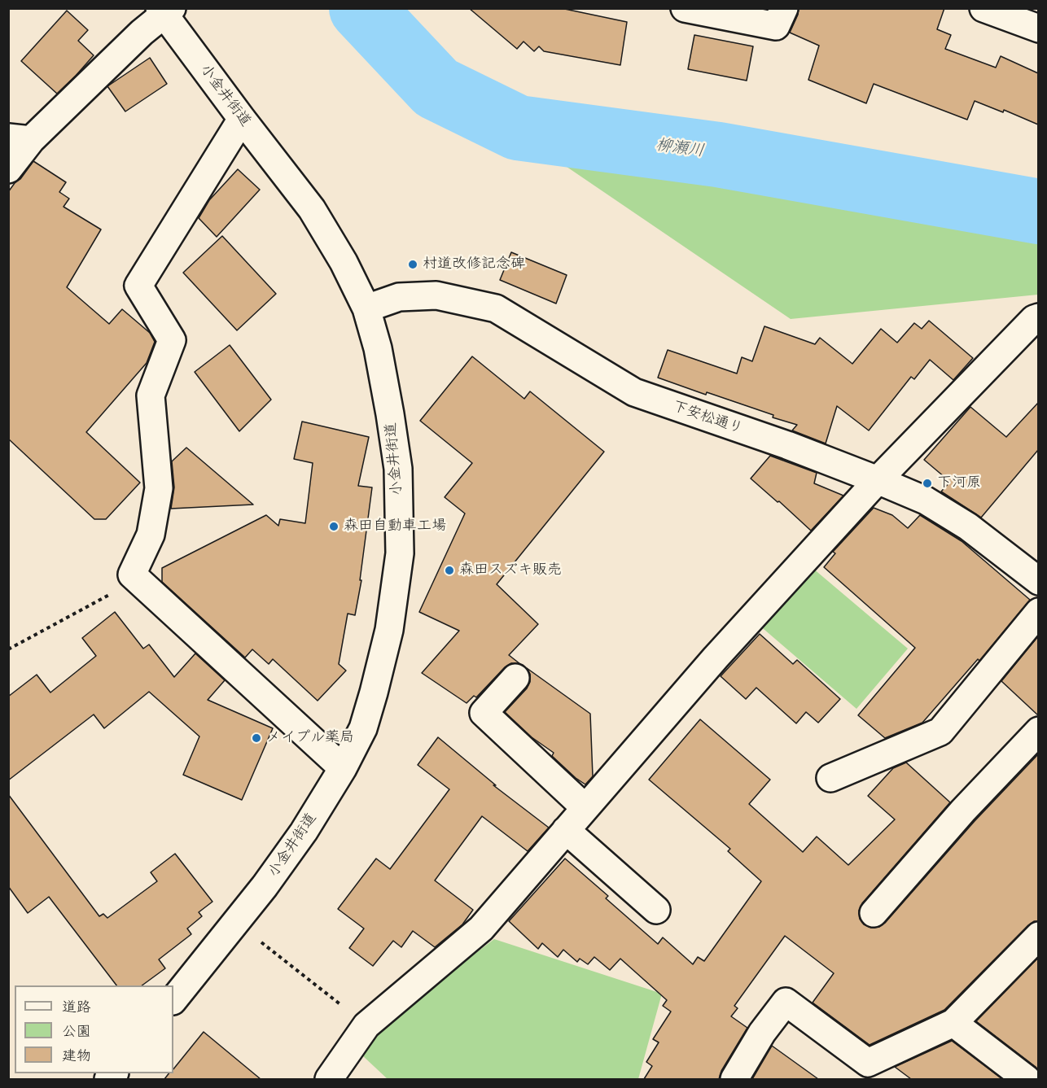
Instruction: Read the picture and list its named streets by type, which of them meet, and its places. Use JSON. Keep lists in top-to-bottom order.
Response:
{
  "streets": {
    "street": ["小金井街道", "下安松通り"]
  },
  "crossings": [
    ["小金井街道", "下安松通り"]
  ],
  "water": ["柳瀬川"],
  "places": [
    "村道改修記念碑",
    "下河原",
    "森田自動車工場",
    "森田スズキ販売",
    "メイプル薬局"
  ],
  "legend": ["道路", "公園", "建物"]
}
